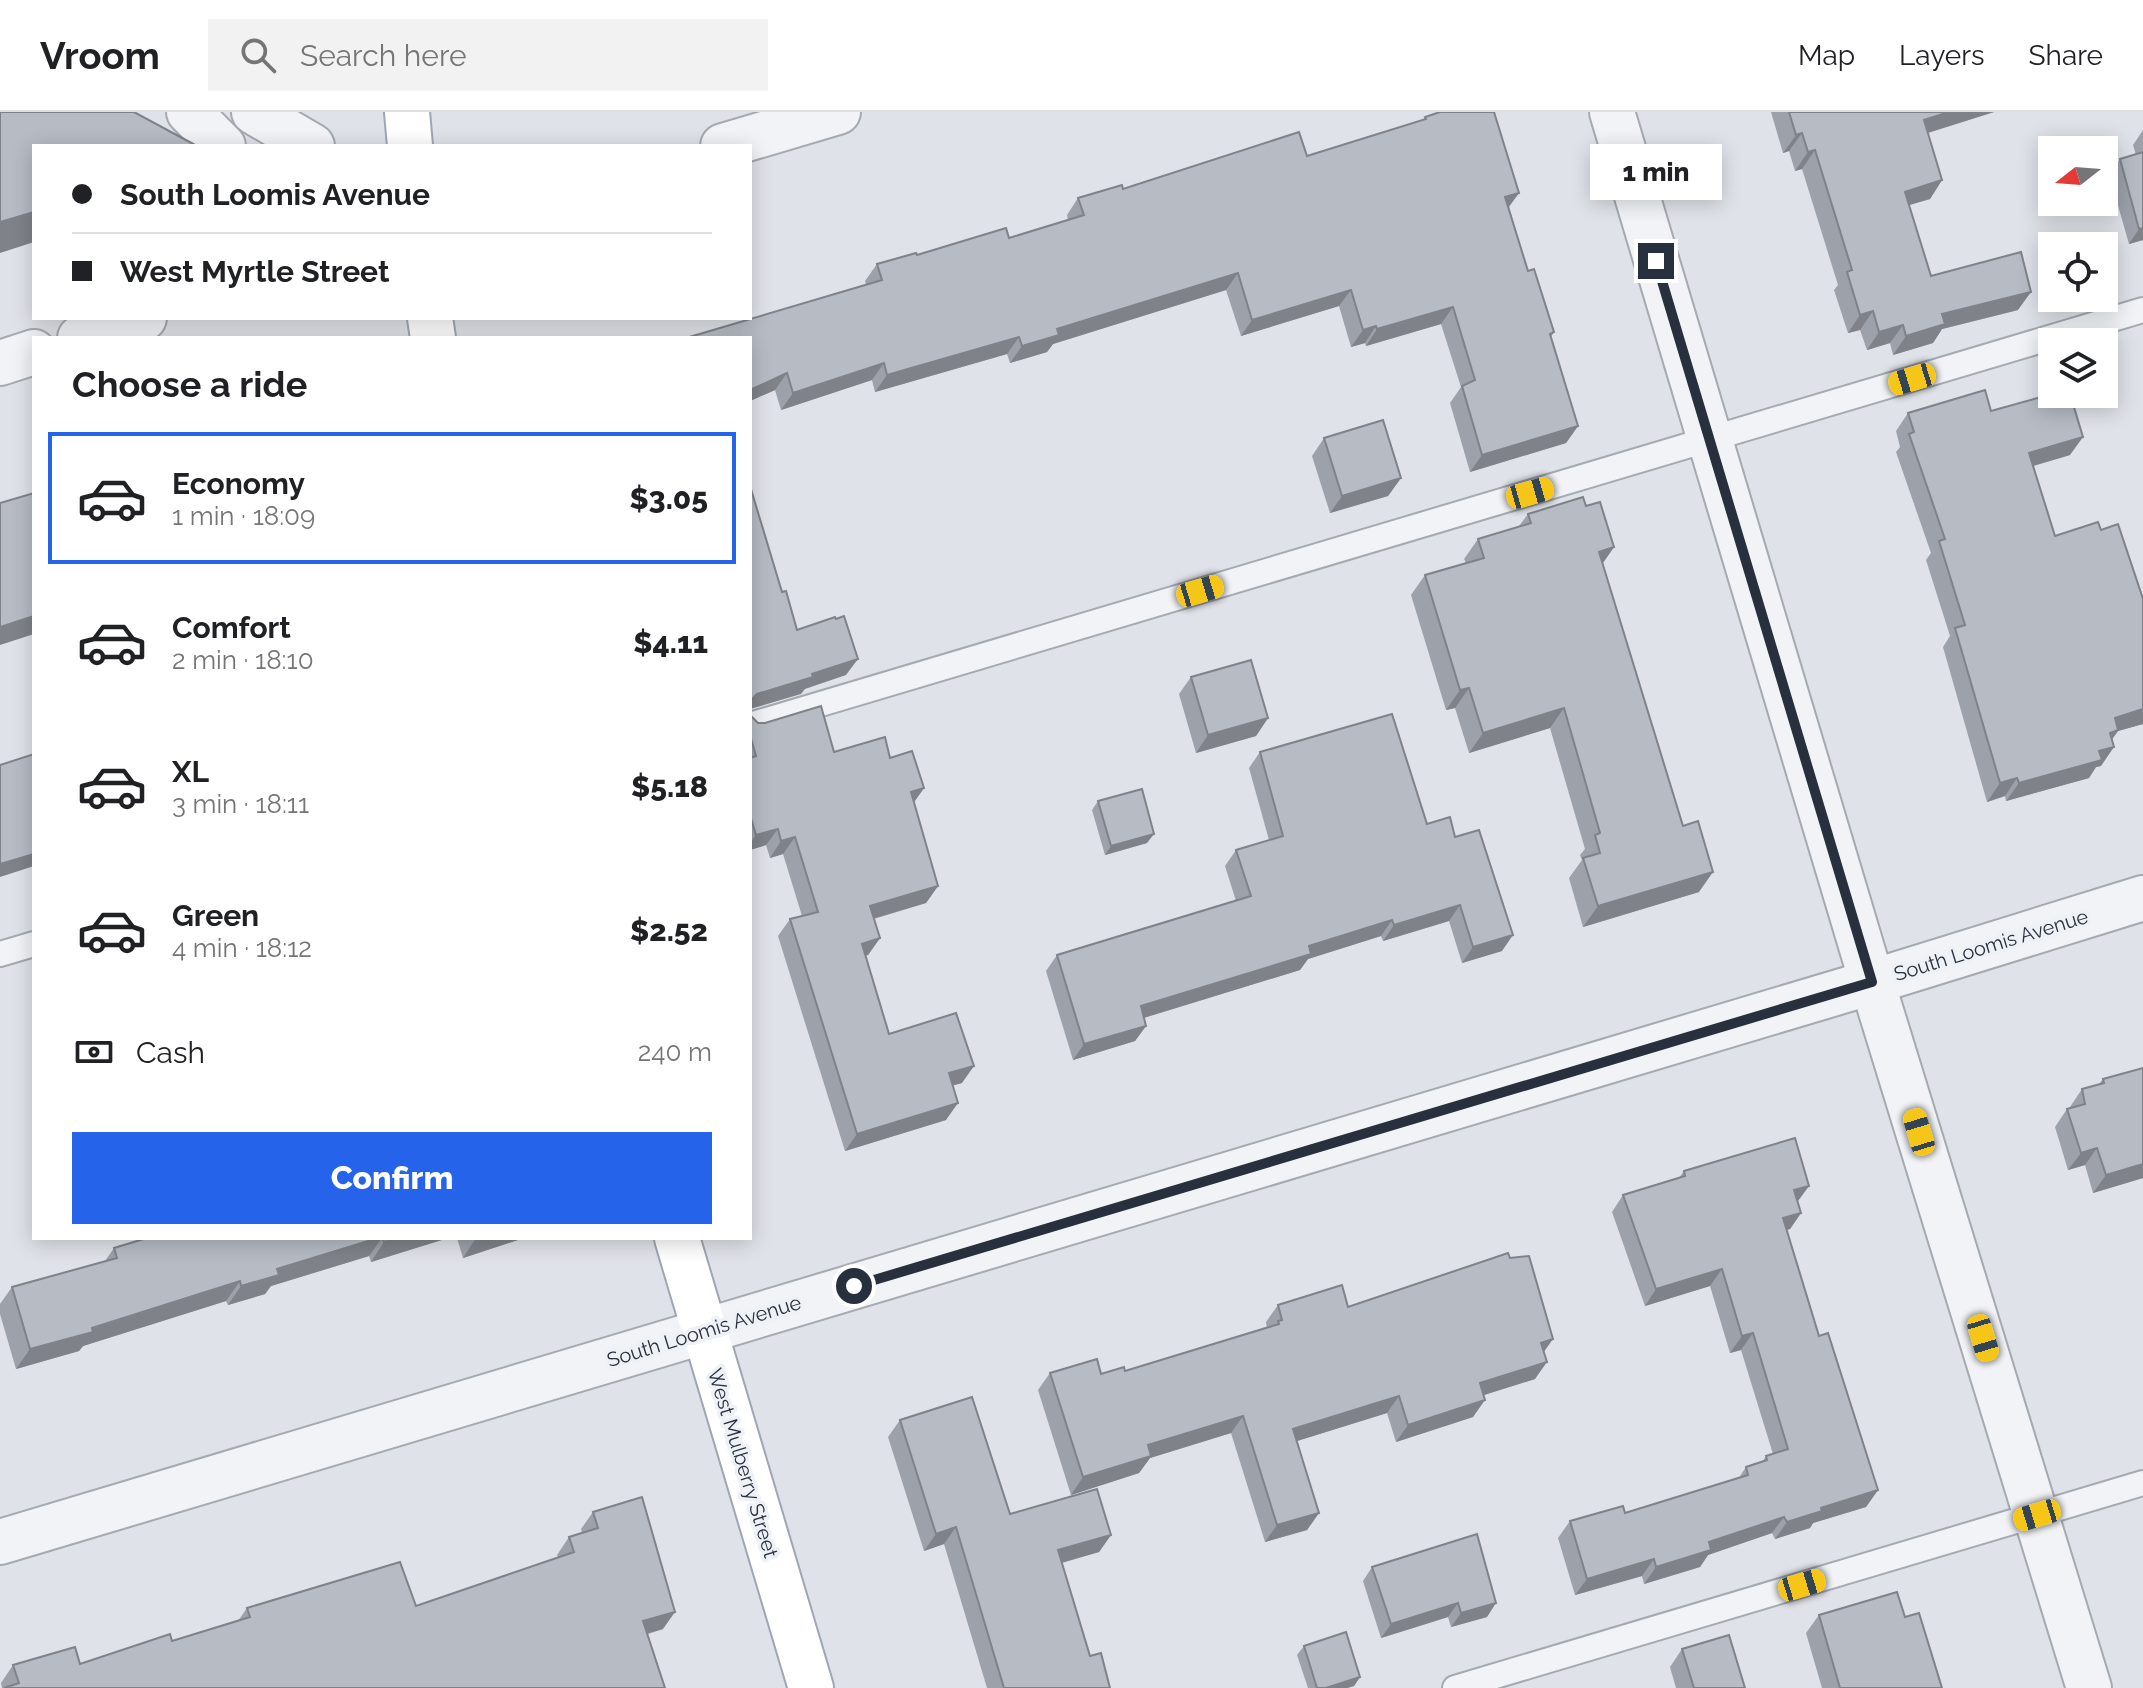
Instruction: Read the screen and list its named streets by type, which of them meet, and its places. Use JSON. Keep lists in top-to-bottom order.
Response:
{
  "streets": {
    "main road": ["West Mulberry Street"],
    "street": ["South Loomis Avenue"]
  },
  "crossings": [
    ["South Loomis Avenue", "West Mulberry Street"]
  ],
  "north": "left",
  "page": {
    "header": "Vroom",
    "search": "Search here",
    "nav": ["Map", "Layers", "Share"],
    "bubble": "1 min",
    "banner": ["South Loomis Avenue", "West Myrtle Street"],
    "heading": "Choose a ride",
    "list": [
      {
        "name": "Economy",
        "note": "1 min · 18:09",
        "value": "$3.05"
      },
      {
        "name": "Comfort",
        "note": "2 min · 18:10",
        "value": "$4.11"
      },
      {
        "name": "XL",
        "note": "3 min · 18:11",
        "value": "$5.18"
      },
      {
        "name": "Green",
        "note": "4 min · 18:12",
        "value": "$2.52"
      }
    ],
    "pay": ["Cash", "240 m"],
    "buttons": "Confirm"
  }
}
